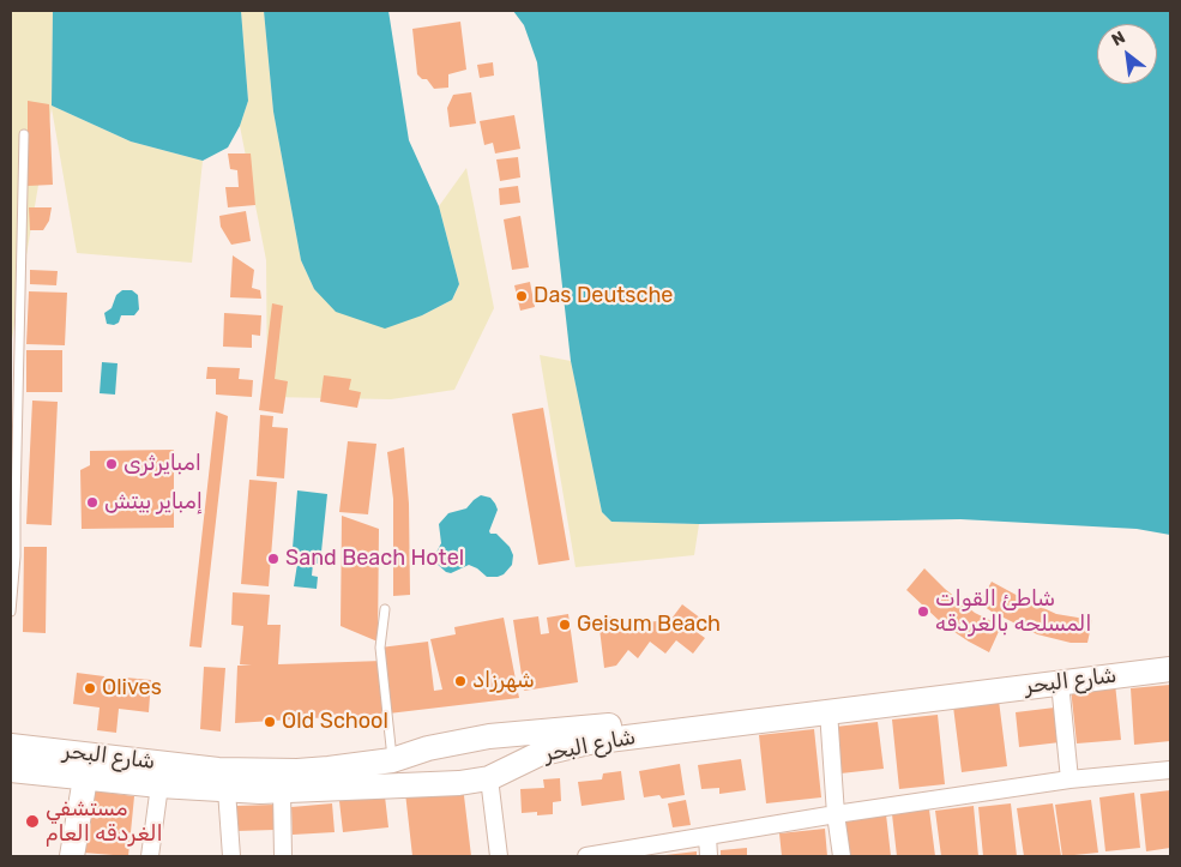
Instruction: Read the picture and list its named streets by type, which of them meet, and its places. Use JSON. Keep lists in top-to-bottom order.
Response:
{
  "streets": {
    "main road": ["شارع البحر"]
  },
  "places": [
    "Das Deutsche",
    "امبايرثرى",
    "إمباير بيتش",
    "Sand Beach Hotel",
    "شاطئ القوات المسلحه بالغردقه",
    "Geisum Beach",
    "شهرزاد",
    "Olives",
    "Old School",
    "مستشفي الغردقه العام"
  ],
  "north": "top left"
}
